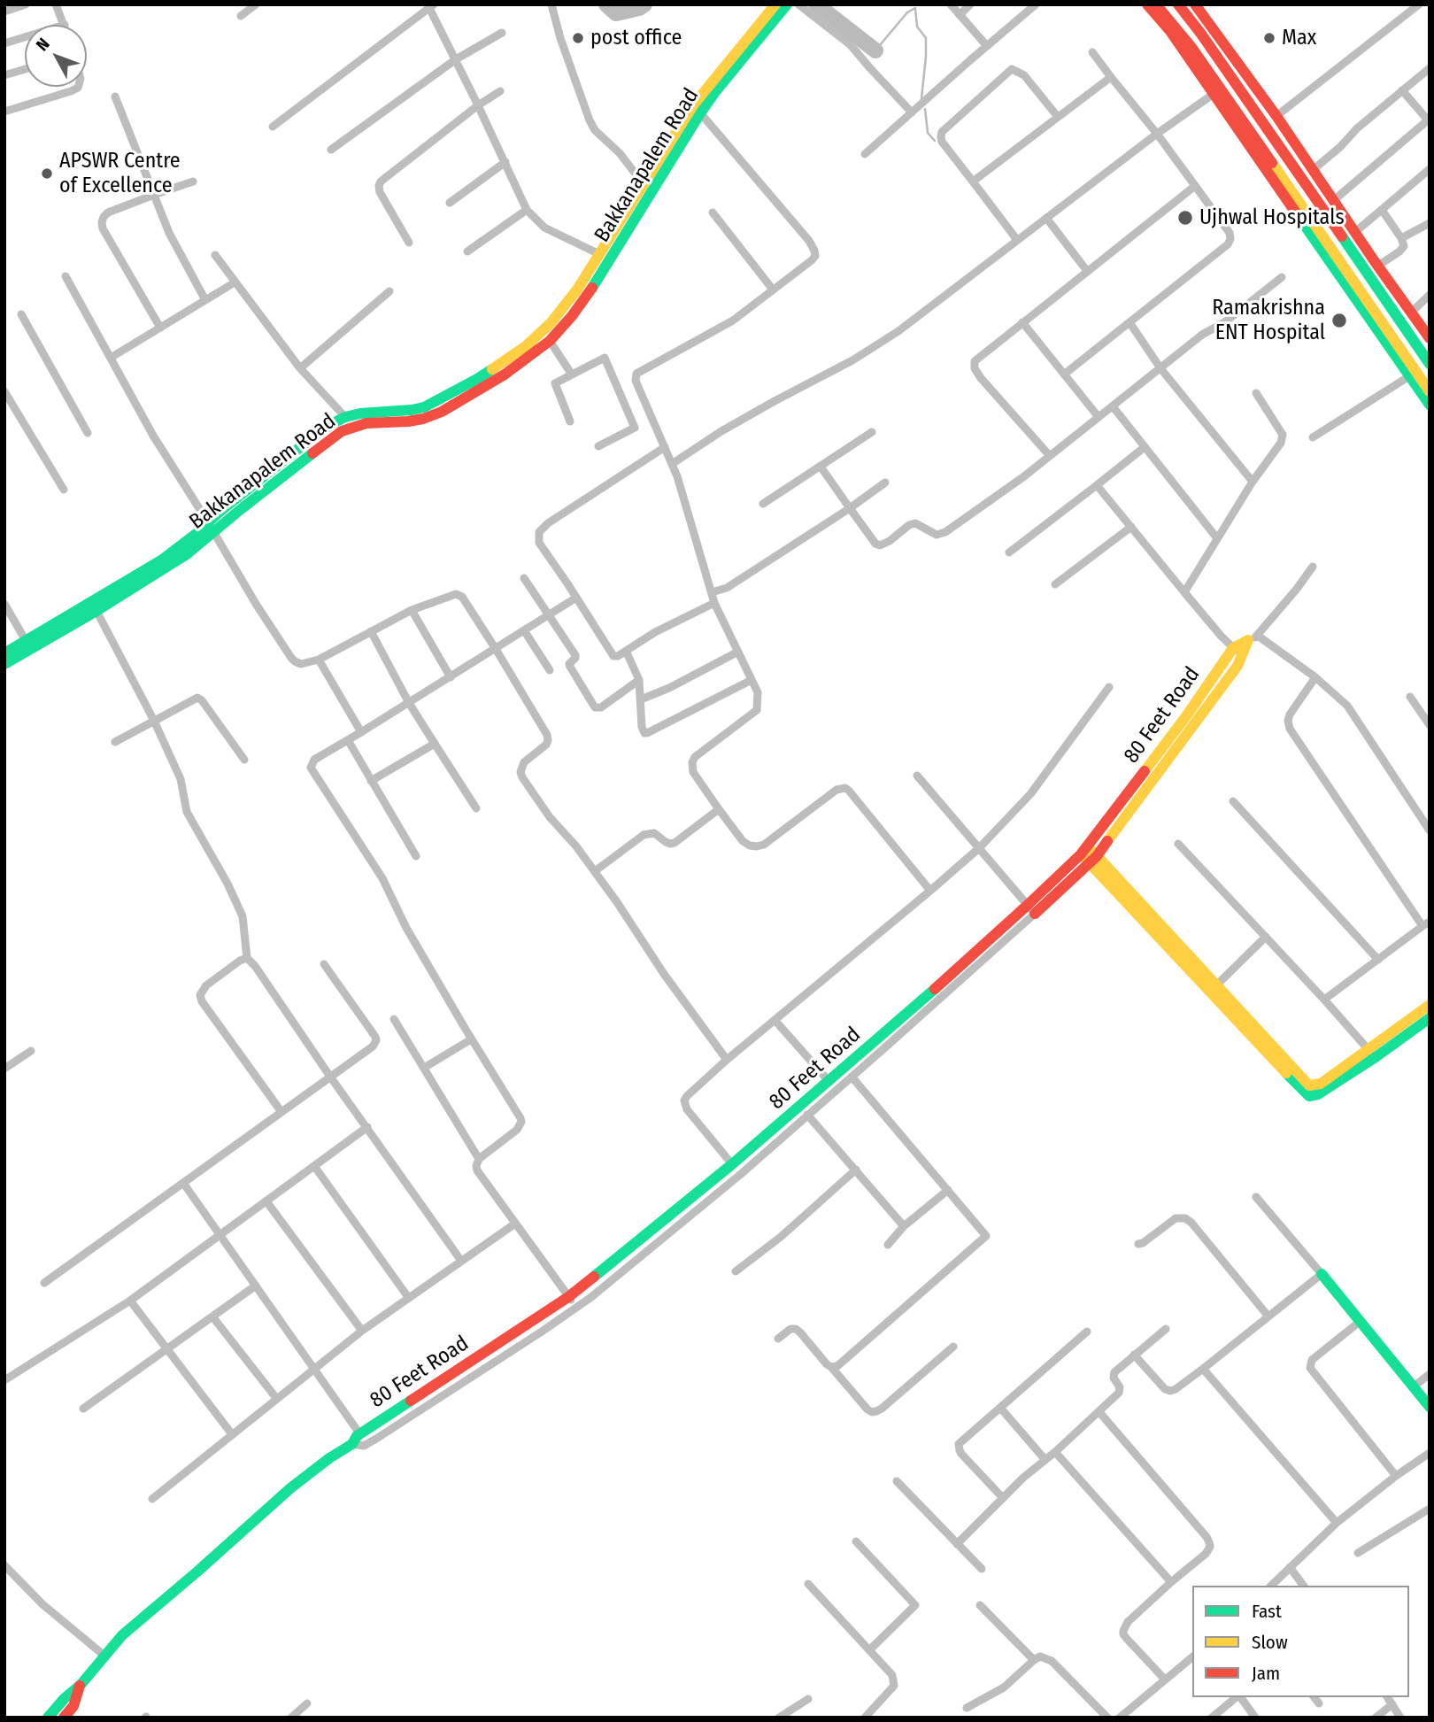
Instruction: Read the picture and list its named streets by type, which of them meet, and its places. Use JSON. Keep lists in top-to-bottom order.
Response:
{
  "streets": {
    "street": ["Bakkanapalem Road", "80 Feet Road"]
  },
  "places": [
    "post office",
    "Max",
    "APSWR Centre of Excellence",
    "Ujhwal Hospitals",
    "Ramakrishna ENT Hospital"
  ],
  "legend": ["Fast", "Slow", "Jam"],
  "north": "top left"
}
